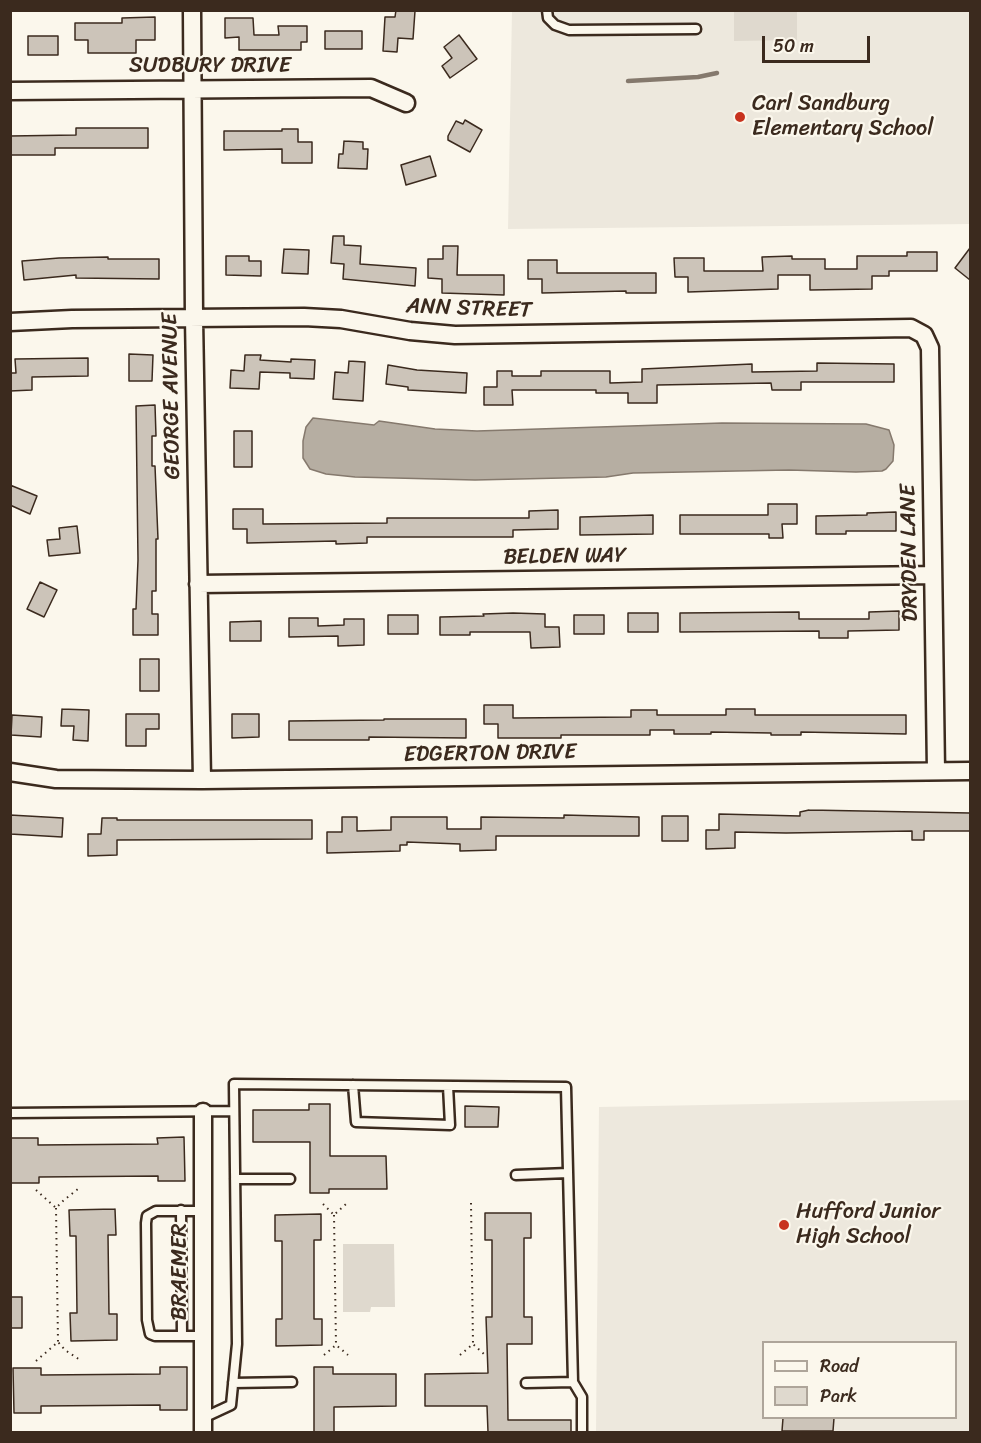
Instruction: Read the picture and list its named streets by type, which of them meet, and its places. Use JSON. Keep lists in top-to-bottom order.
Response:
{
  "streets": {
    "street": [
      "SUDBURY DRIVE",
      "ANN STREET",
      "GEORGE AVENUE",
      "DRYDEN LANE",
      "BELDEN WAY",
      "EDGERTON DRIVE",
      "BRAEMER"
    ]
  },
  "crossings": [
    ["SUDBURY DRIVE", "GEORGE AVENUE"],
    ["ANN STREET", "GEORGE AVENUE"],
    ["ANN STREET", "DRYDEN LANE"],
    ["GEORGE AVENUE", "BELDEN WAY"],
    ["GEORGE AVENUE", "EDGERTON DRIVE"],
    ["DRYDEN LANE", "BELDEN WAY"],
    ["DRYDEN LANE", "EDGERTON DRIVE"]
  ],
  "places": ["Carl Sandburg Elementary School", "Hufford Junior High School"],
  "legend": ["Road", "Park"],
  "scale_bar": "50 m"
}
